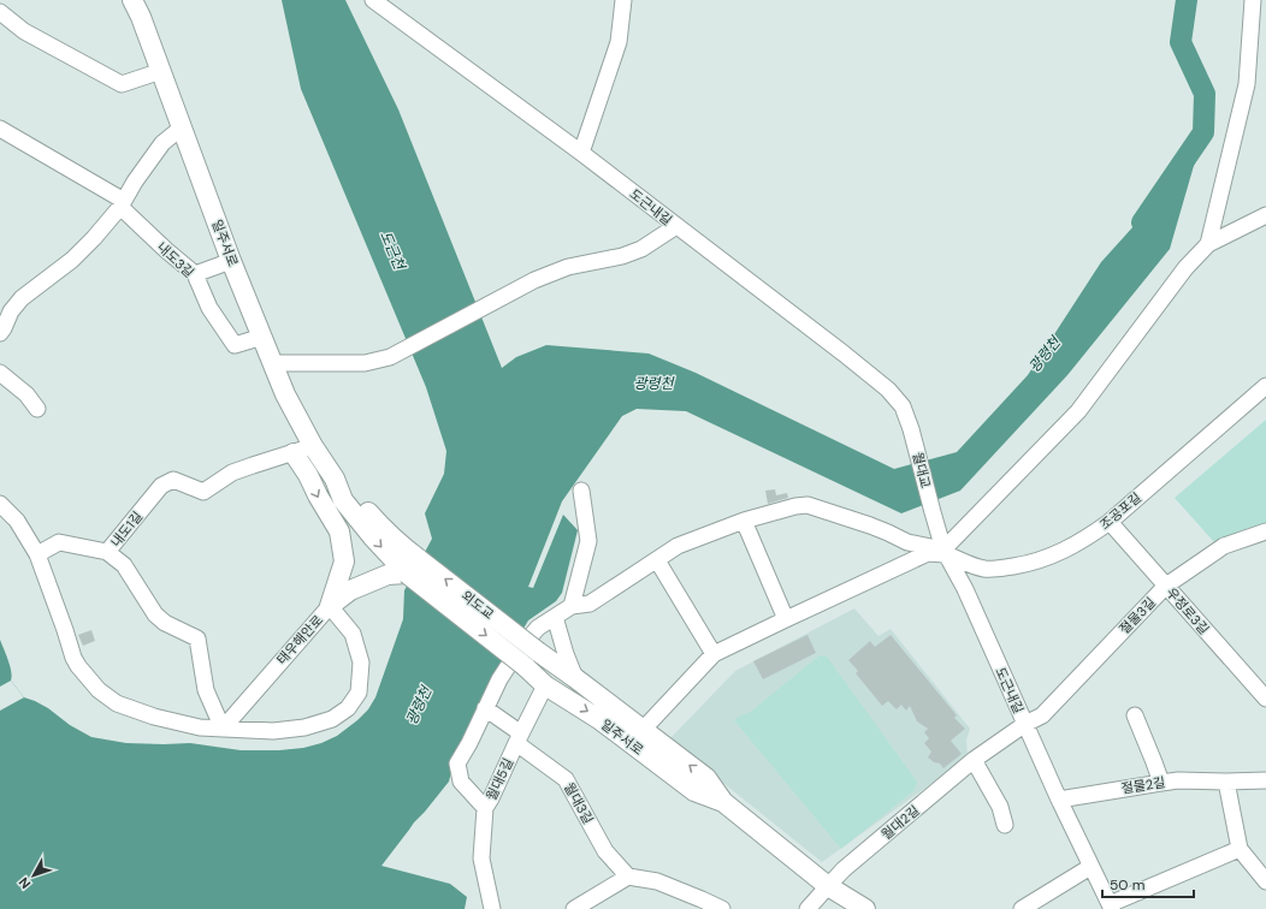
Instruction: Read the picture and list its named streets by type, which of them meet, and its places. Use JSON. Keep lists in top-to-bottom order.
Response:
{
  "streets": {
    "main road": ["일주서로", "외도교"],
    "street": [
      "도근내길",
      "내도3길",
      "월대교",
      "조공포길",
      "내도1길",
      "우정로3길",
      "절물3길",
      "태우해안로",
      "월대5길",
      "절물2길",
      "월대3길",
      "월대2길"
    ]
  },
  "crossings": [
    ["도근내길", "월대교"],
    ["도근내길", "조공포길"],
    ["도근내길", "절물3길"],
    ["도근내길", "절물2길"],
    ["도근내길", "월대2길"],
    ["일주서로", "내도3길"],
    ["일주서로", "내도1길"],
    ["일주서로", "외도교"],
    ["일주서로", "월대5길"],
    ["일주서로", "월대2길"],
    ["조공포길", "우정로3길"],
    ["내도1길", "태우해안로"],
    ["우정로3길", "절물3길"],
    ["절물3길", "월대2길"],
    ["월대5길", "월대3길"]
  ],
  "water": ["도근천", "광령천"],
  "scale_bar": "50 m",
  "north": "bottom left"
}
